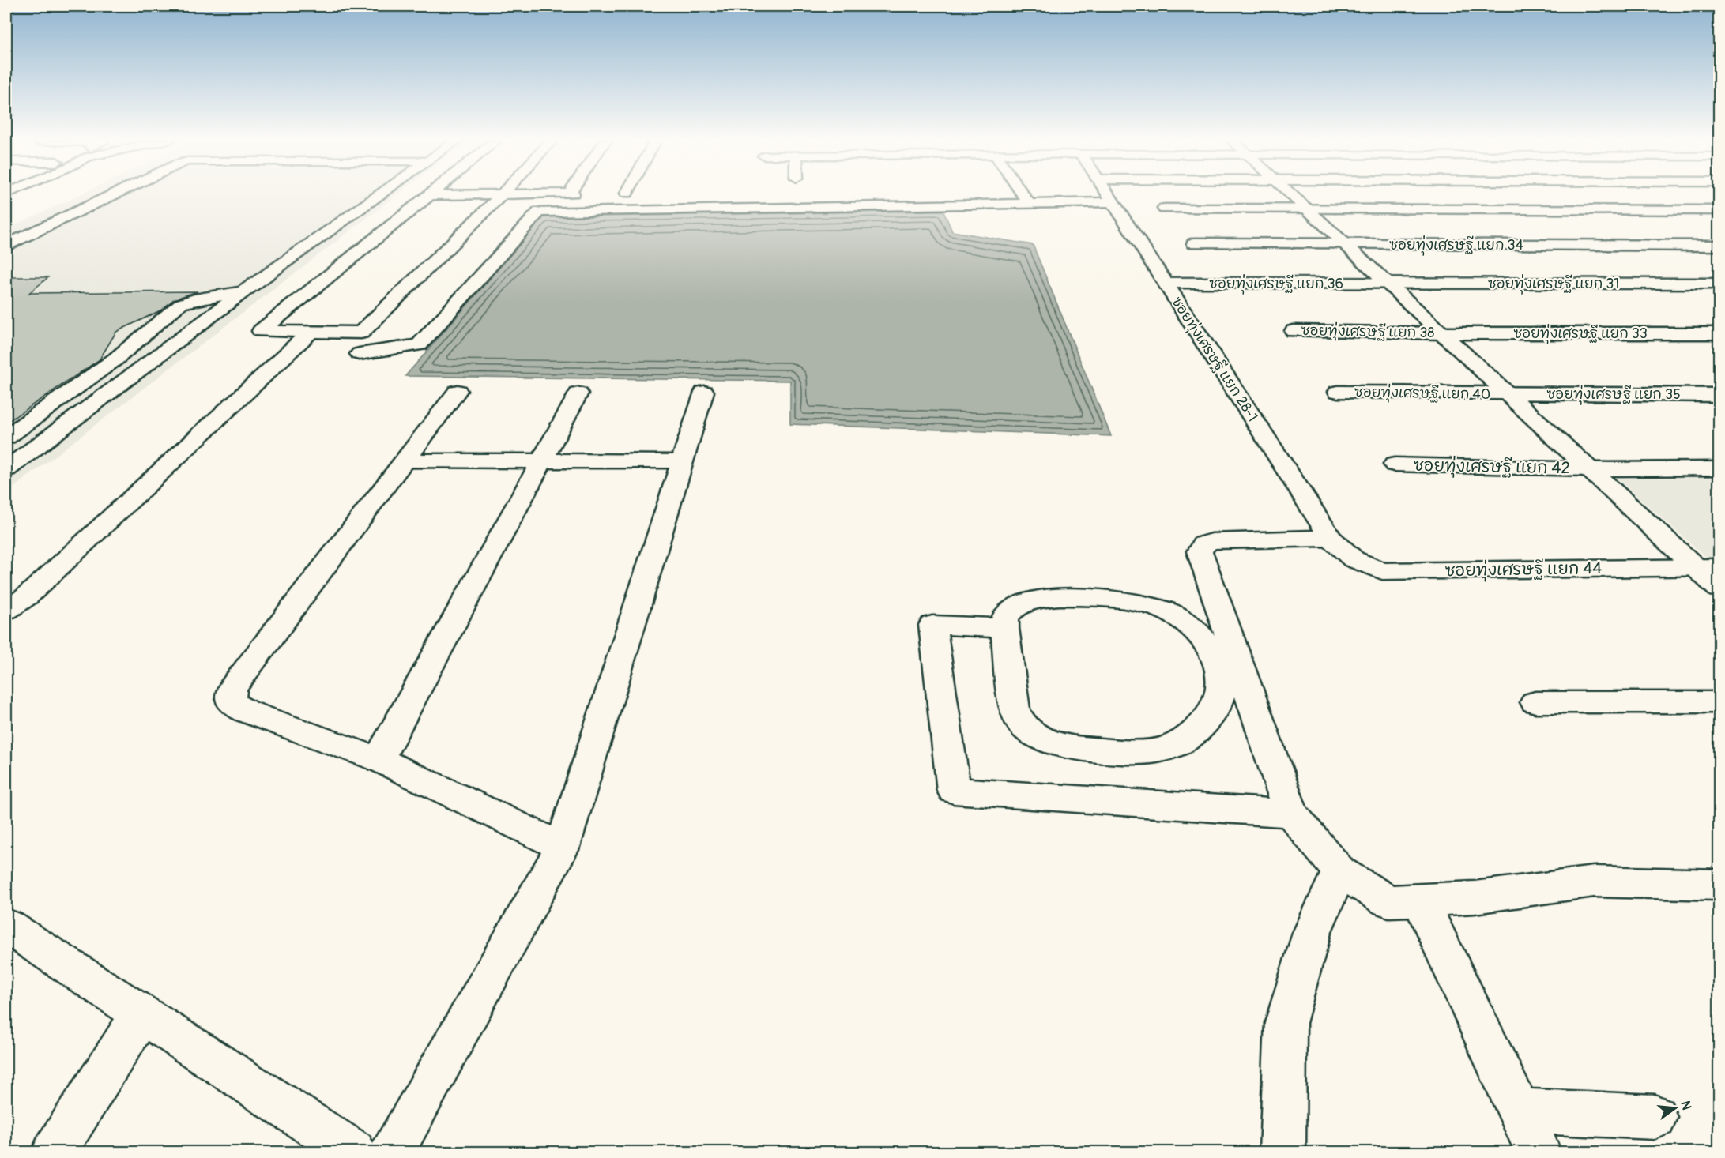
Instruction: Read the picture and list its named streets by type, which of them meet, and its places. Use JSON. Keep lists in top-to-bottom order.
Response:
{
  "streets": {
    "street": [
      "ซอยทุ่งเศรษฐี แยก 34",
      "ซอยทุ่งเศรษฐี แยก 36",
      "ซอยทุ่งเศรษฐี แยก 31",
      "ซอยทุ่งเศรษฐี แยก 38",
      "ซอยทุ่งเศรษฐี แยก 33",
      "ซอยทุ่งเศรษฐี แยก 28-1",
      "ซอยทุ่งเศรษฐี แยก 40",
      "ซอยทุ่งเศรษฐี แยก 35",
      "ซอยทุ่งเศรษฐี แยก 42",
      "ซอยทุ่งเศรษฐี แยก 44"
    ]
  },
  "crossings": [
    ["ซอยทุ่งเศรษฐี แยก 36", "ซอยทุ่งเศรษฐี แยก 31"],
    ["ซอยทุ่งเศรษฐี แยก 36", "ซอยทุ่งเศรษฐี แยก 28-1"],
    ["ซอยทุ่งเศรษฐี แยก 38", "ซอยทุ่งเศรษฐี แยก 33"],
    ["ซอยทุ่งเศรษฐี แยก 28-1", "ซอยทุ่งเศรษฐี แยก 44"],
    ["ซอยทุ่งเศรษฐี แยก 40", "ซอยทุ่งเศรษฐี แยก 35"]
  ],
  "north": "right"
}
